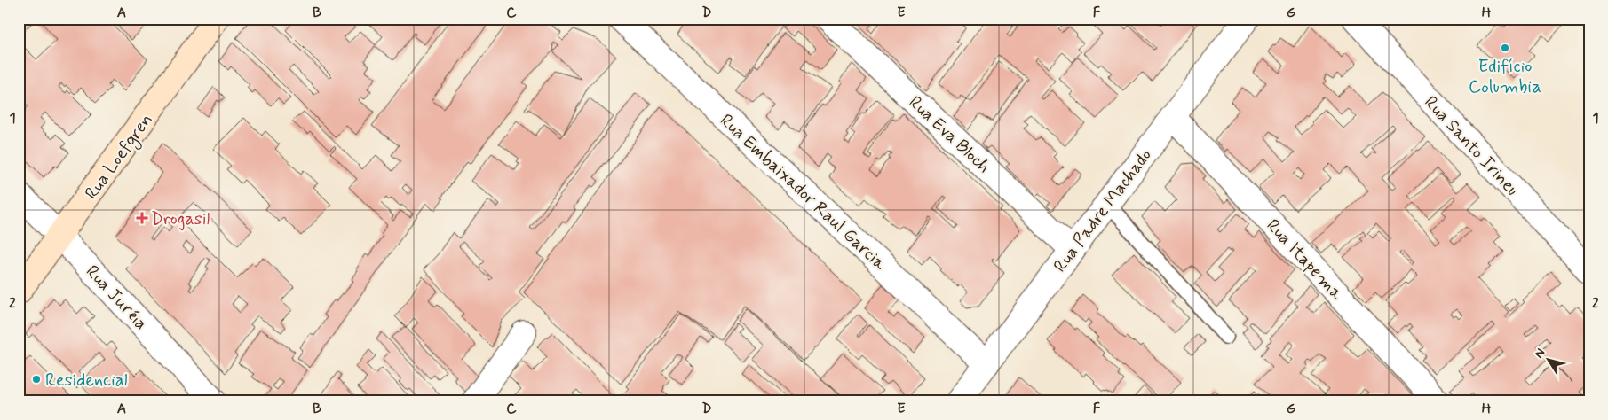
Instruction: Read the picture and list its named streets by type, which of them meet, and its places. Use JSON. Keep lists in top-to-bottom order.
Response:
{
  "streets": {
    "main road": ["Rua Loefgren"],
    "street": [
      "Rua Eva Bloch",
      "Rua Santo Irineu",
      "Rua Embaixador Raul Garcia",
      "Rua Padre Machado",
      "Rua Itapema",
      "Rua Juréia"
    ]
  },
  "crossings": [
    ["Rua Eva Bloch", "Rua Padre Machado"],
    ["Rua Loefgren", "Rua Juréia"],
    ["Rua Embaixador Raul Garcia", "Rua Padre Machado"],
    ["Rua Padre Machado", "Rua Itapema"]
  ],
  "places": {
    "other": ["Edifício Columbia", "Residencial"],
    "health": ["Drogasil"]
  },
  "north": "top left",
  "grid": {
    "columns": [
      "A",
      "B",
      "C",
      "D",
      "E",
      "F",
      "G",
      "H"
    ],
    "rows": ["1", "2"]
  }
}
